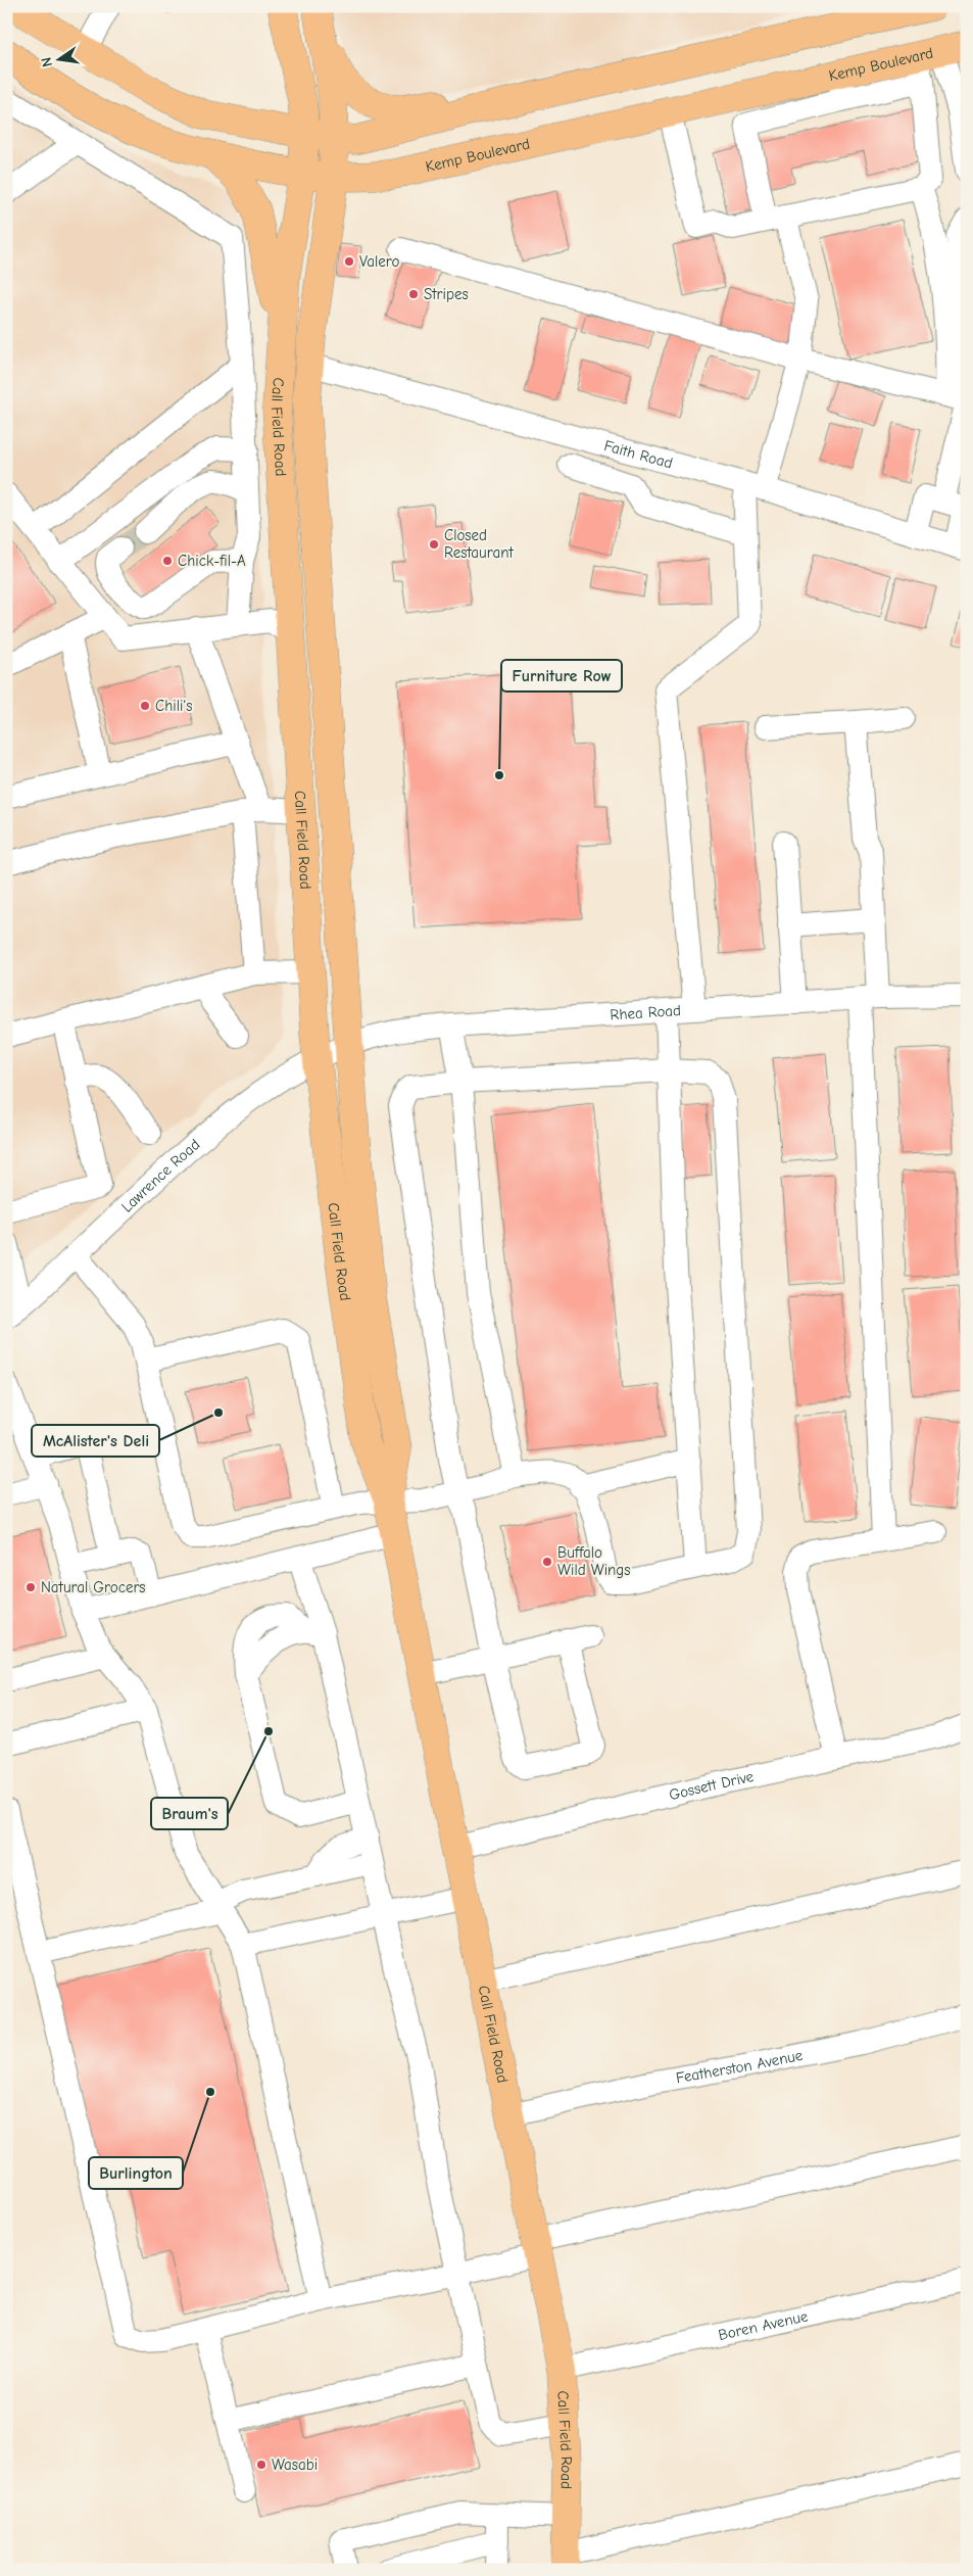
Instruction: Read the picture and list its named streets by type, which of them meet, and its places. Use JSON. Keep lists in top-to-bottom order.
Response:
{
  "streets": {
    "main road": ["Kemp Boulevard", "Call Field Road"],
    "street": [
      "Faith Road",
      "Rhea Road",
      "Lawrence Road",
      "Gossett Drive",
      "Featherston Avenue",
      "Boren Avenue"
    ]
  },
  "crossings": [
    ["Kemp Boulevard", "Call Field Road"],
    ["Call Field Road", "Faith Road"],
    ["Call Field Road", "Rhea Road"],
    ["Call Field Road", "Lawrence Road"],
    ["Call Field Road", "Gossett Drive"],
    ["Call Field Road", "Featherston Avenue"],
    ["Call Field Road", "Boren Avenue"],
    ["Rhea Road", "Lawrence Road"]
  ],
  "places": [
    "Valero",
    "Stripes",
    "Closed Restaurant",
    "Chick-fil-A",
    "Chili's",
    "Furniture Row",
    "McAlister's Deli",
    "Buffalo Wild Wings",
    "Natural Grocers",
    "Braum's",
    "Burlington",
    "Wasabi"
  ],
  "north": "left"
}
